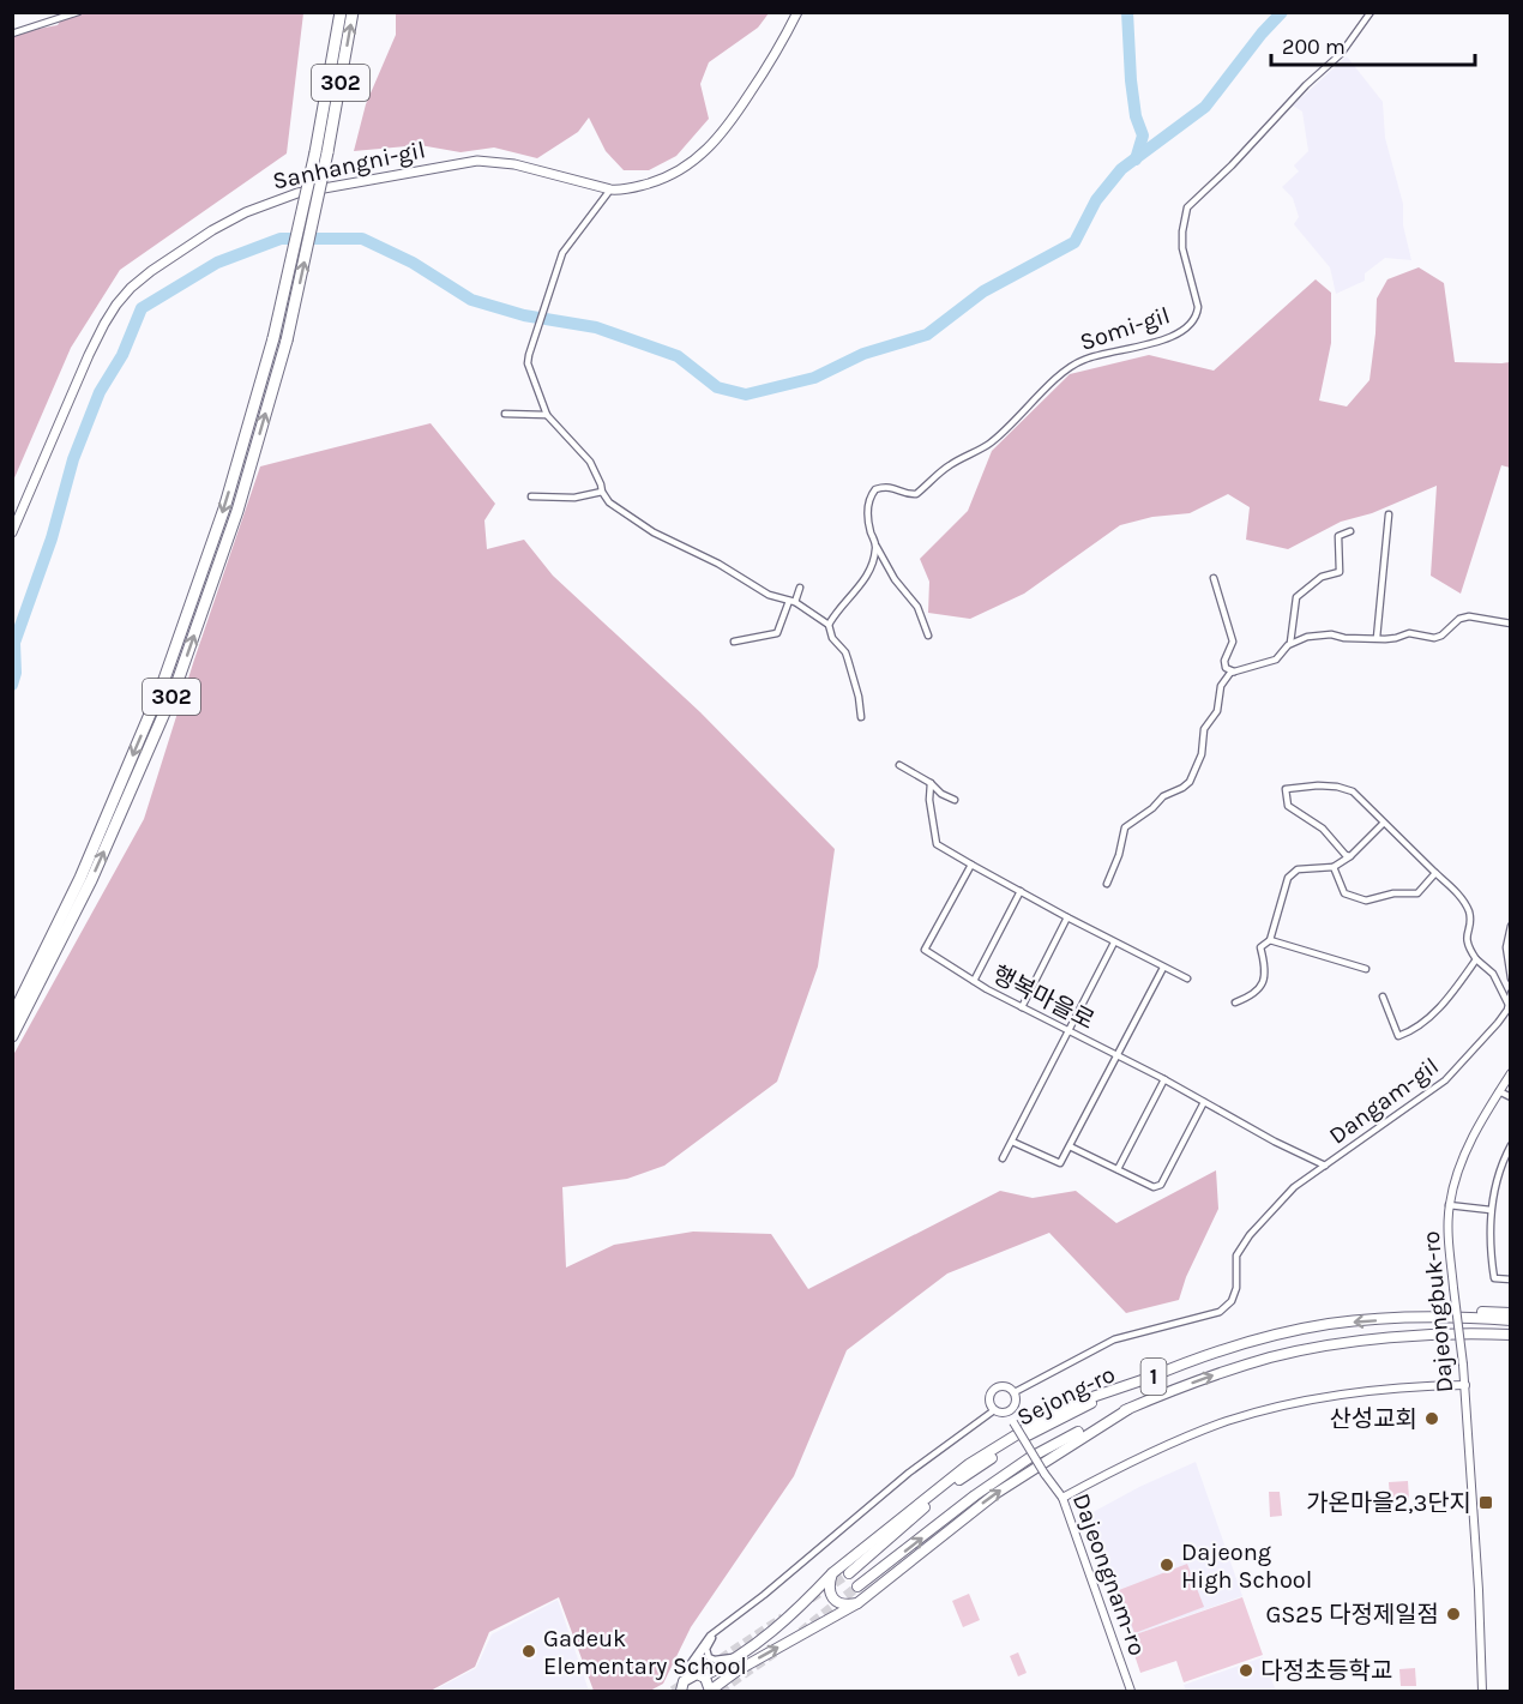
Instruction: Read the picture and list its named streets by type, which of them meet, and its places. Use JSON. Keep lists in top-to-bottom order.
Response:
{
  "streets": {
    "highway": ["302", "1", "Sejong-ro"],
    "main road": ["Sanhangni-gil"],
    "street": [
      "Somi-gil",
      "행복마을로",
      "Dangam-gil",
      "Dajeongbuk-ro",
      "Dajeongnam-ro"
    ]
  },
  "crossings": [
    ["행복마을로", "Dangam-gil"],
    ["Dangam-gil", "Dajeongnam-ro"]
  ],
  "places": {
    "other": [
      "산성교회",
      "Dajeong High School",
      "GS25 다정제일점",
      "Gadeuk Elementary School",
      "다정초등학교"
    ],
    "transit": ["가온마을2,3단지"]
  },
  "scale_bar": "200 m"
}
